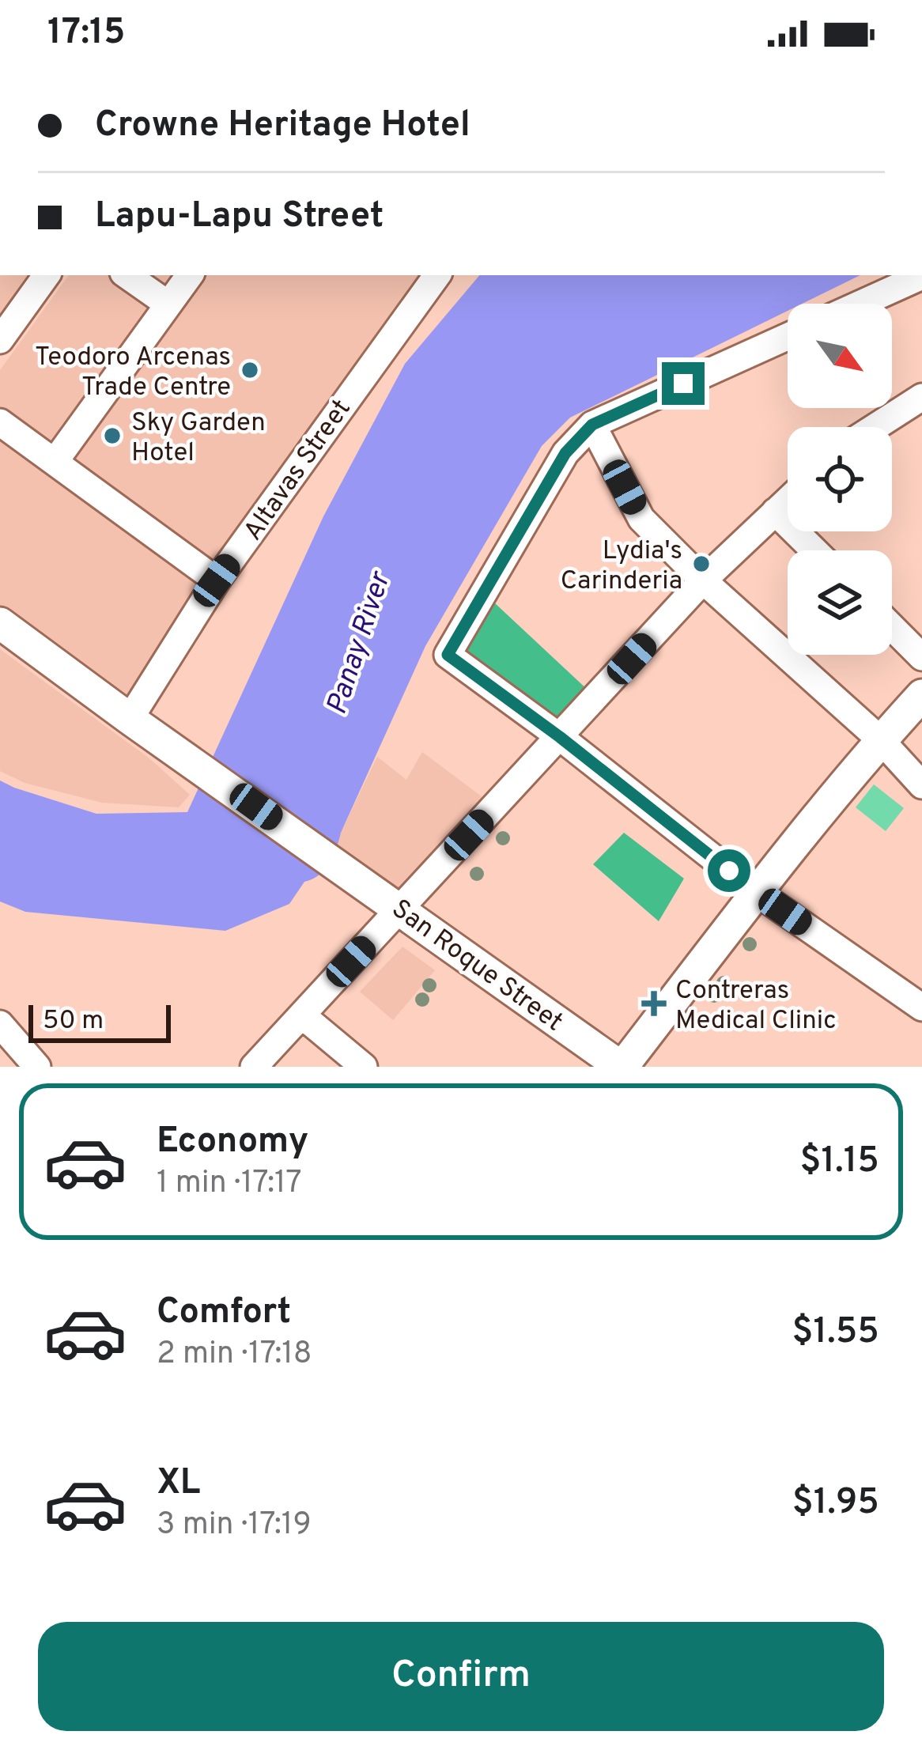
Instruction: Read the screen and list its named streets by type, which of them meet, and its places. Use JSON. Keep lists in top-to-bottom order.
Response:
{
  "streets": {
    "main road": ["San Roque Street"],
    "street": ["Altavas Street"]
  },
  "crossings": [
    ["Altavas Street", "San Roque Street"]
  ],
  "water": ["Panay River"],
  "places": {
    "other": ["Teodoro Arcenas Trade Centre", "Sky Garden Hotel", "Lydia's Carinderia"],
    "health": ["Contreras Medical Clinic"]
  },
  "scale_bar": "50 m",
  "north": "bottom right",
  "page": {
    "status": "17:15",
    "banner": ["Crowne Heritage Hotel", "Lapu-Lapu Street"],
    "scale": "50 m",
    "list": [
      {
        "name": "Economy",
        "note": "1 min · 17:17",
        "value": "$1.15"
      },
      {
        "name": "Comfort",
        "note": "2 min · 17:18",
        "value": "$1.55"
      },
      {
        "name": "XL",
        "note": "3 min · 17:19",
        "value": "$1.95"
      }
    ],
    "buttons": "Confirm"
  }
}
